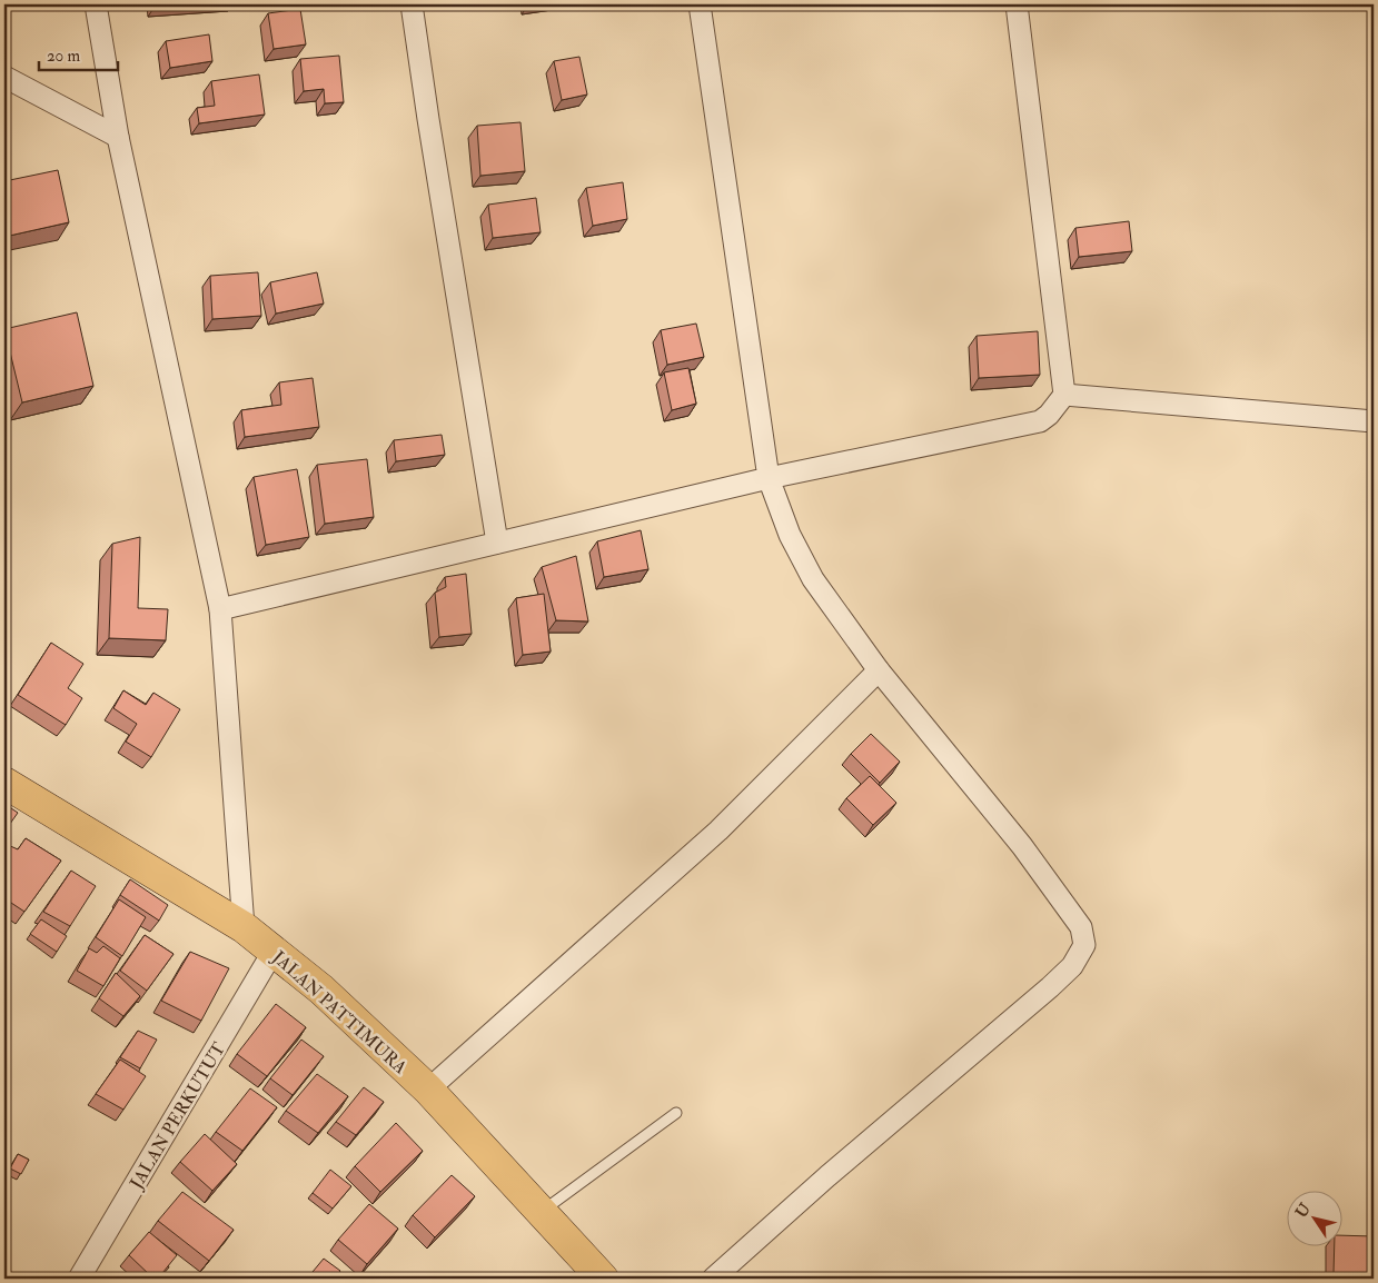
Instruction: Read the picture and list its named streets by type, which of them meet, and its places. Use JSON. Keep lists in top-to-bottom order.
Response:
{
  "streets": {
    "main road": ["JALAN PATTIMURA"],
    "street": ["JALAN PERKUTUT"]
  },
  "crossings": [
    ["JALAN PATTIMURA", "JALAN PERKUTUT"]
  ],
  "scale_bar": "20 m",
  "north": "top left"
}
